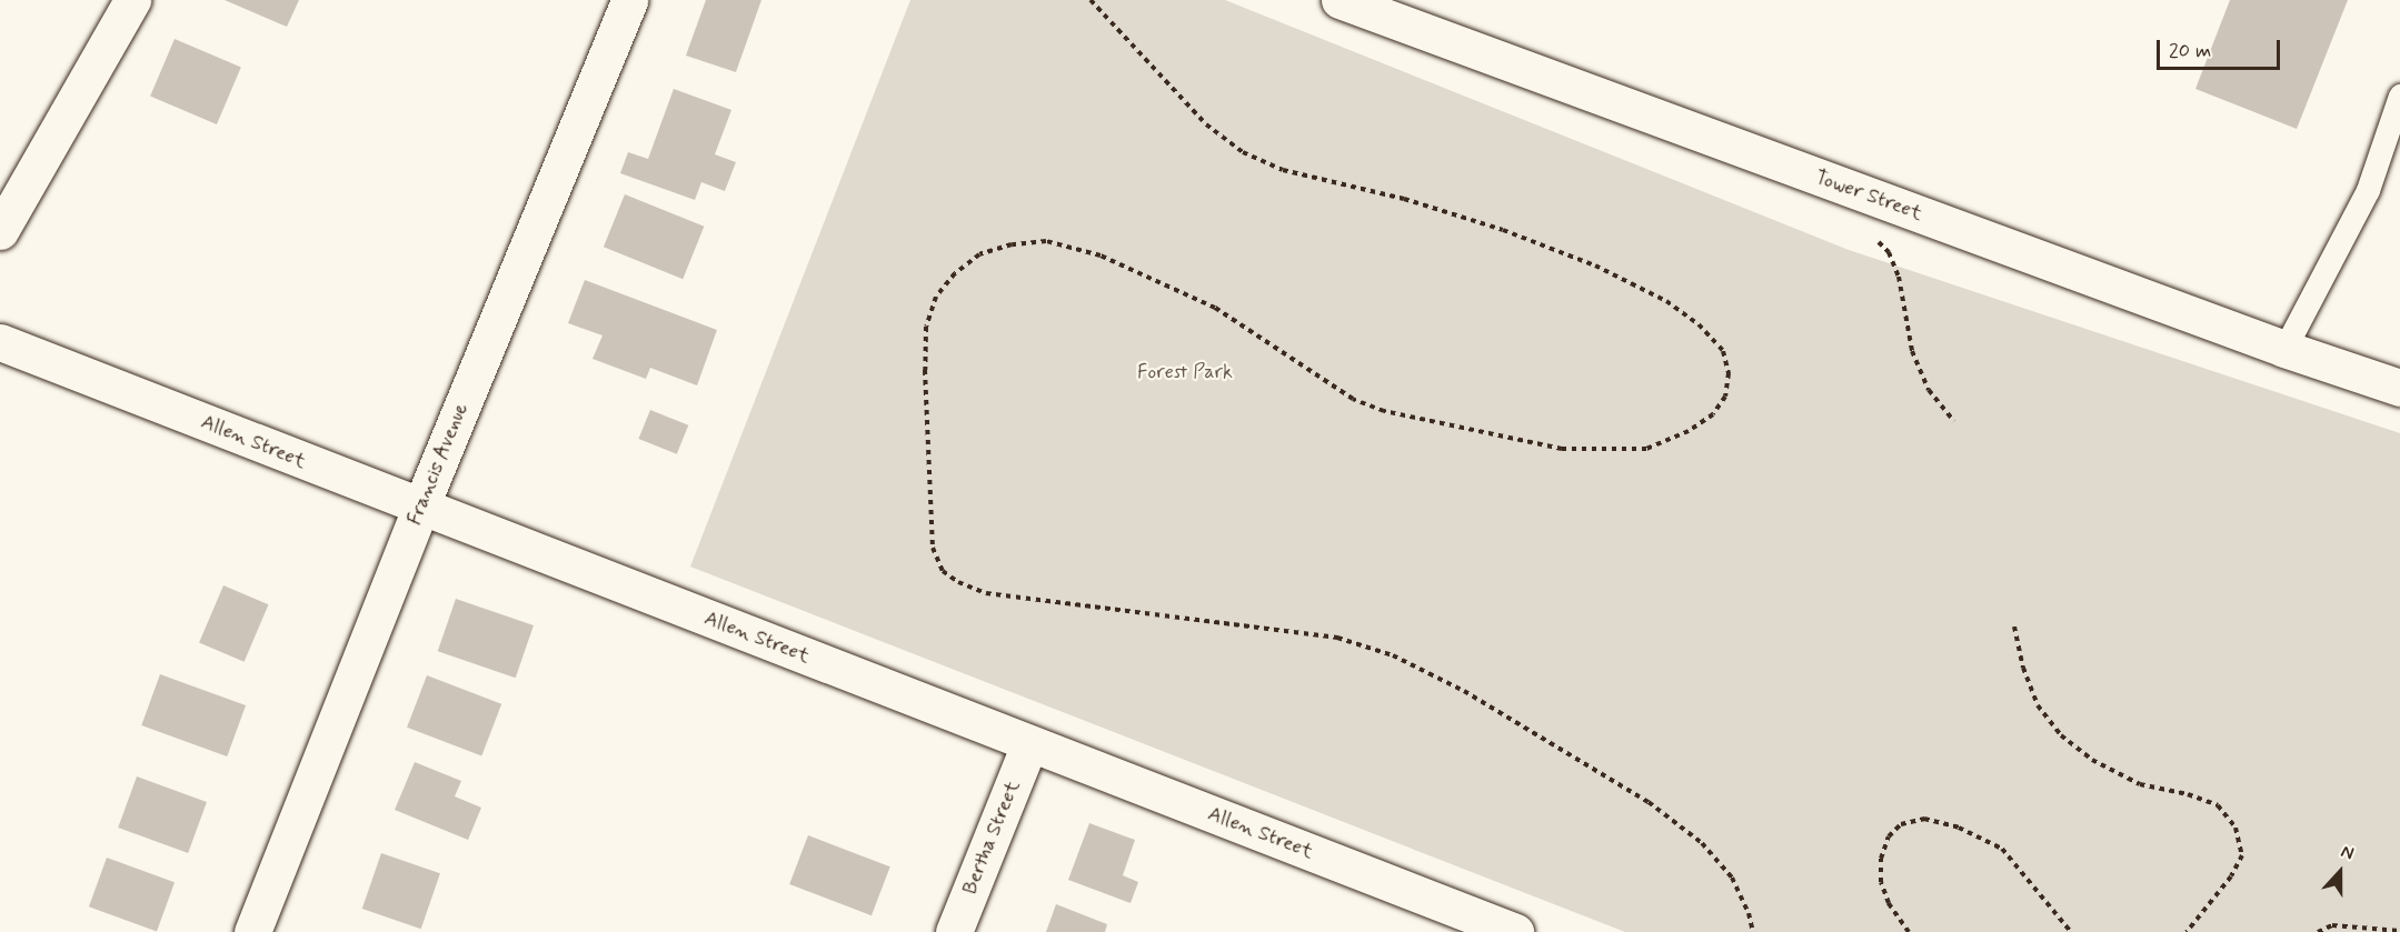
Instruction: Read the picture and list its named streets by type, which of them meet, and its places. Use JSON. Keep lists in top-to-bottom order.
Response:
{
  "streets": {
    "street": [
      "Tower Street",
      "Allen Street",
      "Francis Avenue",
      "Bertha Street"
    ]
  },
  "crossings": [
    ["Allen Street", "Francis Avenue"],
    ["Allen Street", "Bertha Street"]
  ],
  "parks": ["Forest Park"],
  "scale_bar": "20 m",
  "north": "top"
}
